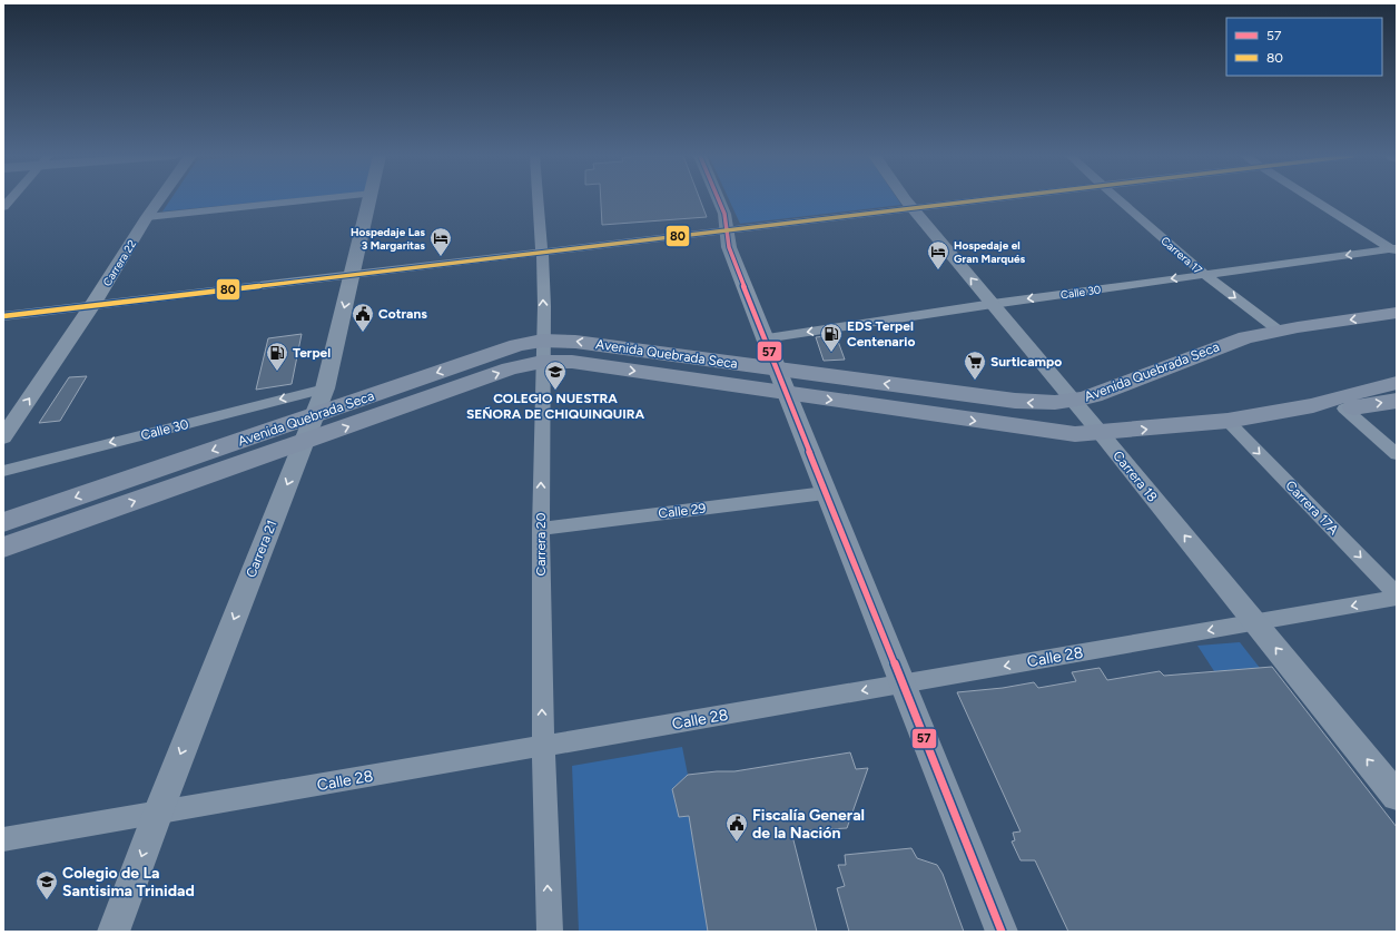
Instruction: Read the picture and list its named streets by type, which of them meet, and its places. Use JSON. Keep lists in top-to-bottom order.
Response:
{
  "streets": {
    "main road": ["Avenida Quebrada Seca"],
    "street": [
      "Carrera 17",
      "Carrera 22",
      "Calle 30",
      "Carrera 18",
      "Carrera 17A",
      "Calle 29",
      "Carrera 20",
      "Carrera 21",
      "Calle 28"
    ]
  },
  "crossings": [
    ["Carrera 17", "Calle 30"],
    ["Carrera 17", "Avenida Quebrada Seca"],
    ["Calle 30", "Carrera 18"],
    ["Calle 30", "Carrera 21"],
    ["Avenida Quebrada Seca", "Carrera 18"],
    ["Avenida Quebrada Seca", "Carrera 17A"],
    ["Avenida Quebrada Seca", "Carrera 20"],
    ["Avenida Quebrada Seca", "Carrera 21"],
    ["Carrera 18", "Calle 28"],
    ["Calle 29", "Carrera 20"],
    ["Carrera 20", "Calle 28"],
    ["Carrera 21", "Calle 28"]
  ],
  "one_way": [
    "Carrera 22",
    "Carrera 18",
    "Carrera 17A",
    "Carrera 20",
    "Carrera 21",
    "Calle 28"
  ],
  "places": {
    "hotel": ["Hospedaje Las 3 Margaritas", "Hospedaje el Gran Marqués"],
    "public building": ["Cotrans", "Fiscalía General de la Nación"],
    "fuel station": ["EDS Terpel Centenario", "Terpel"],
    "supermarket": ["Surticampo"],
    "school or university": ["COLEGIO NUESTRA SEÑORA DE CHIQUINQUIRA", "Colegio de La Santisima Trinidad"]
  },
  "lines": ["transit line 57", "transit line 80"],
  "legend": ["57", "80"]
}
